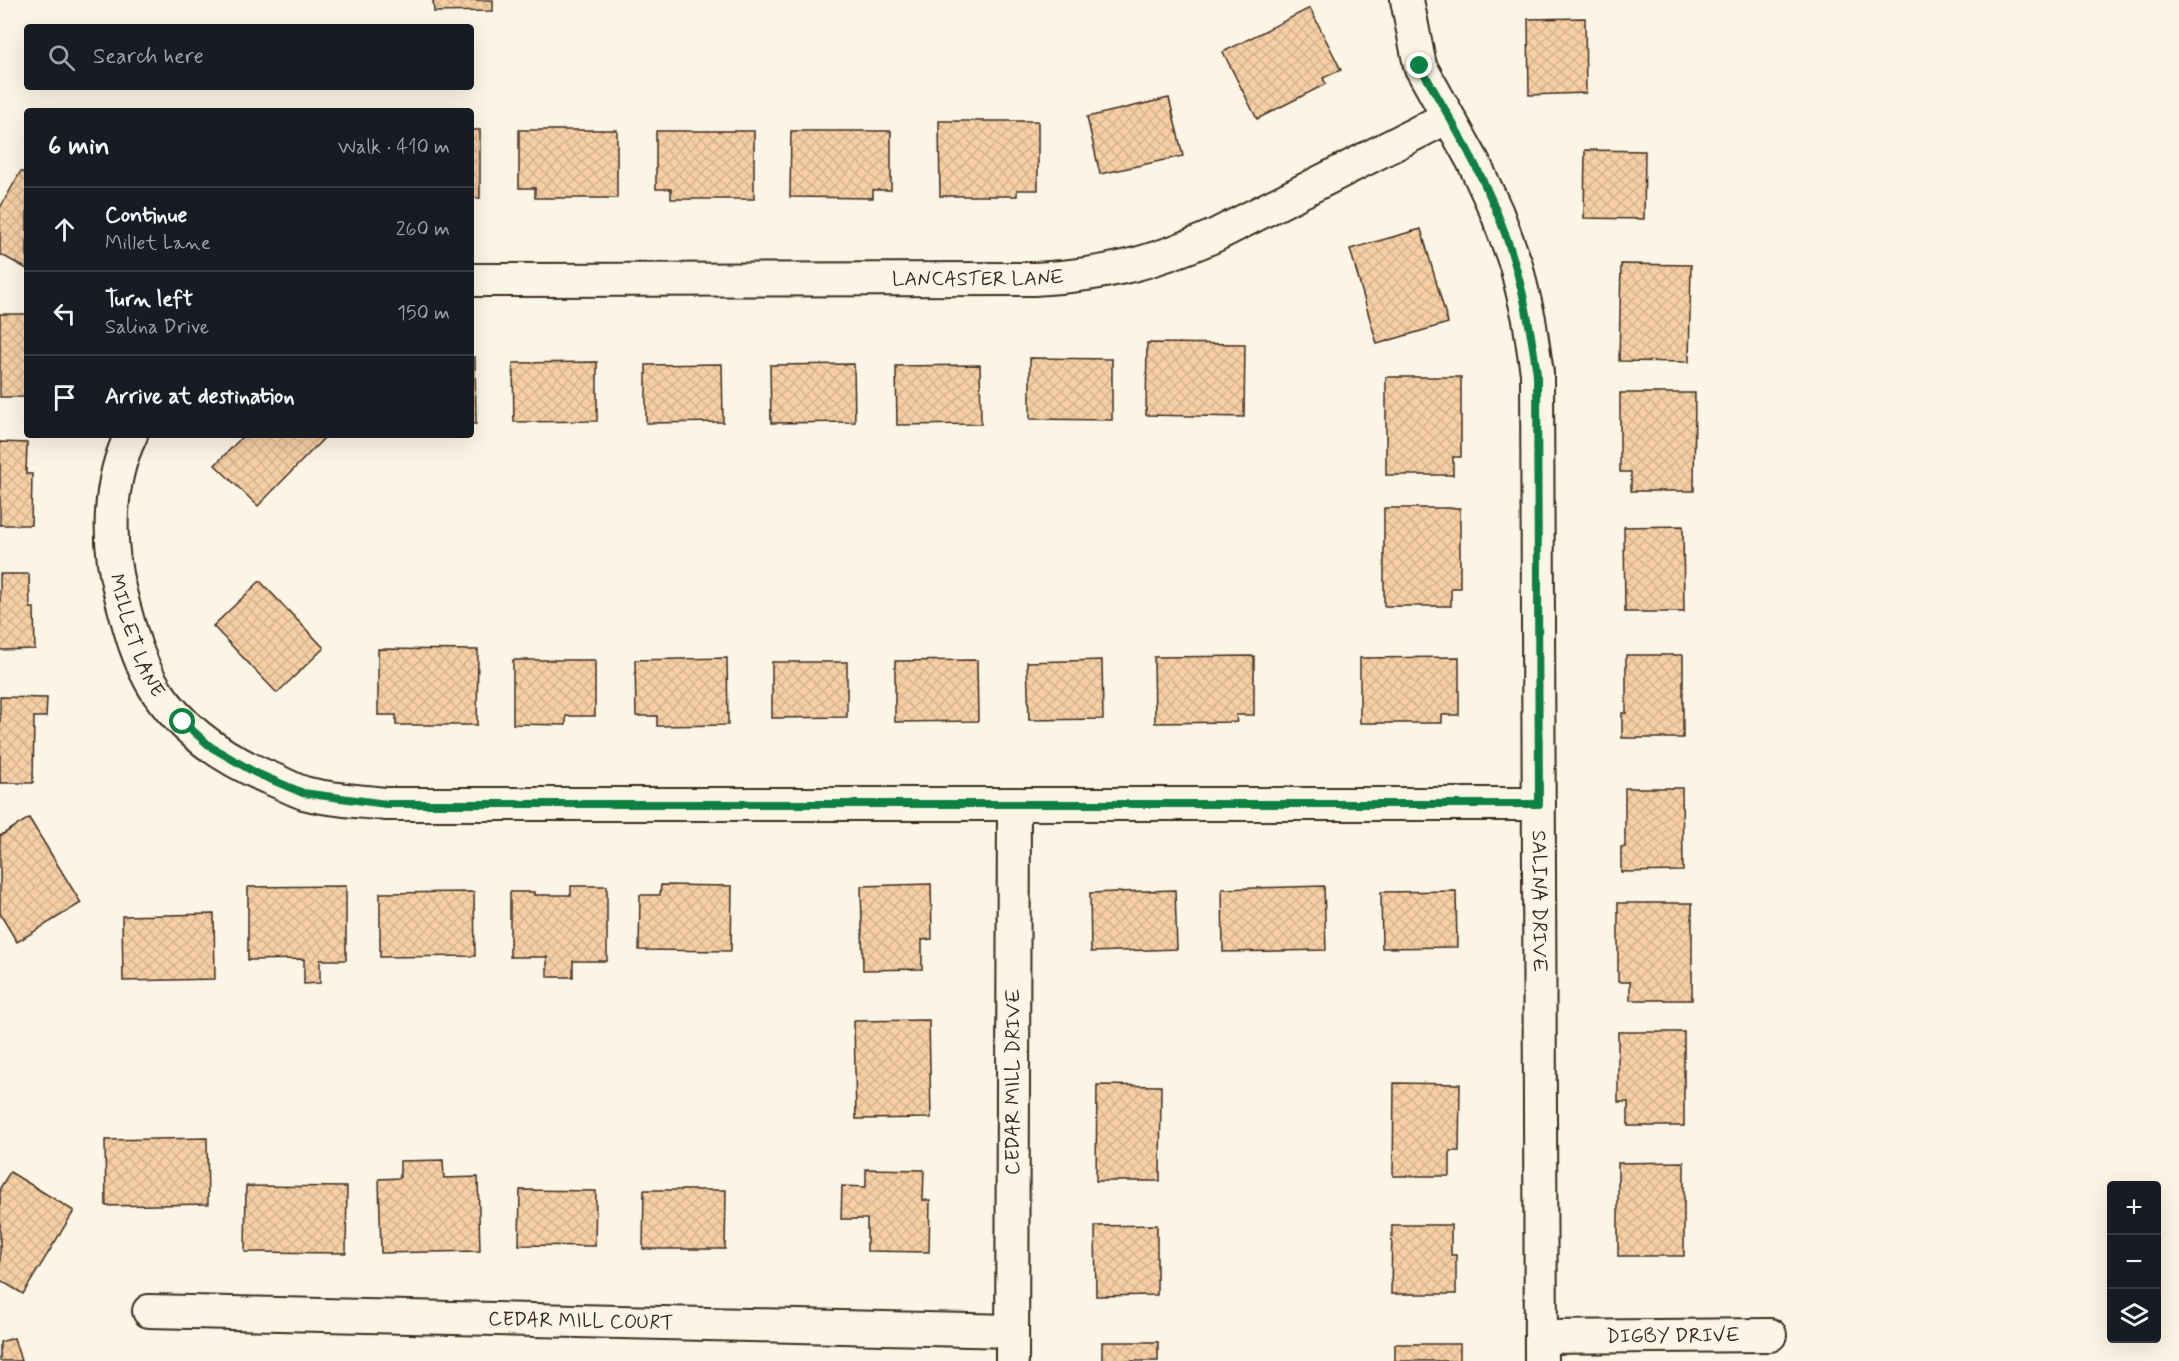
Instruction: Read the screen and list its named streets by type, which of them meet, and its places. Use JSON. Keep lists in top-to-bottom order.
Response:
{
  "streets": {
    "street": [
      "LANCASTER LANE",
      "MILLET LANE",
      "SALINA DRIVE",
      "CEDAR MILL DRIVE",
      "CEDAR MILL COURT",
      "DIGBY DRIVE"
    ]
  },
  "crossings": [
    ["LANCASTER LANE", "SALINA DRIVE"],
    ["MILLET LANE", "SALINA DRIVE"],
    ["MILLET LANE", "CEDAR MILL DRIVE"],
    ["SALINA DRIVE", "DIGBY DRIVE"],
    ["CEDAR MILL DRIVE", "CEDAR MILL COURT"]
  ],
  "page": {
    "search": "Search here",
    "heading": ["6 min", "Walk · 410 m"],
    "list": [
      ["Continue", "Millet Lane", "260 m"],
      ["Turn left", "Salina Drive", "150 m"],
      "Arrive at destination"
    ],
    "map_buttons": ["+", "−"]
  }
}
